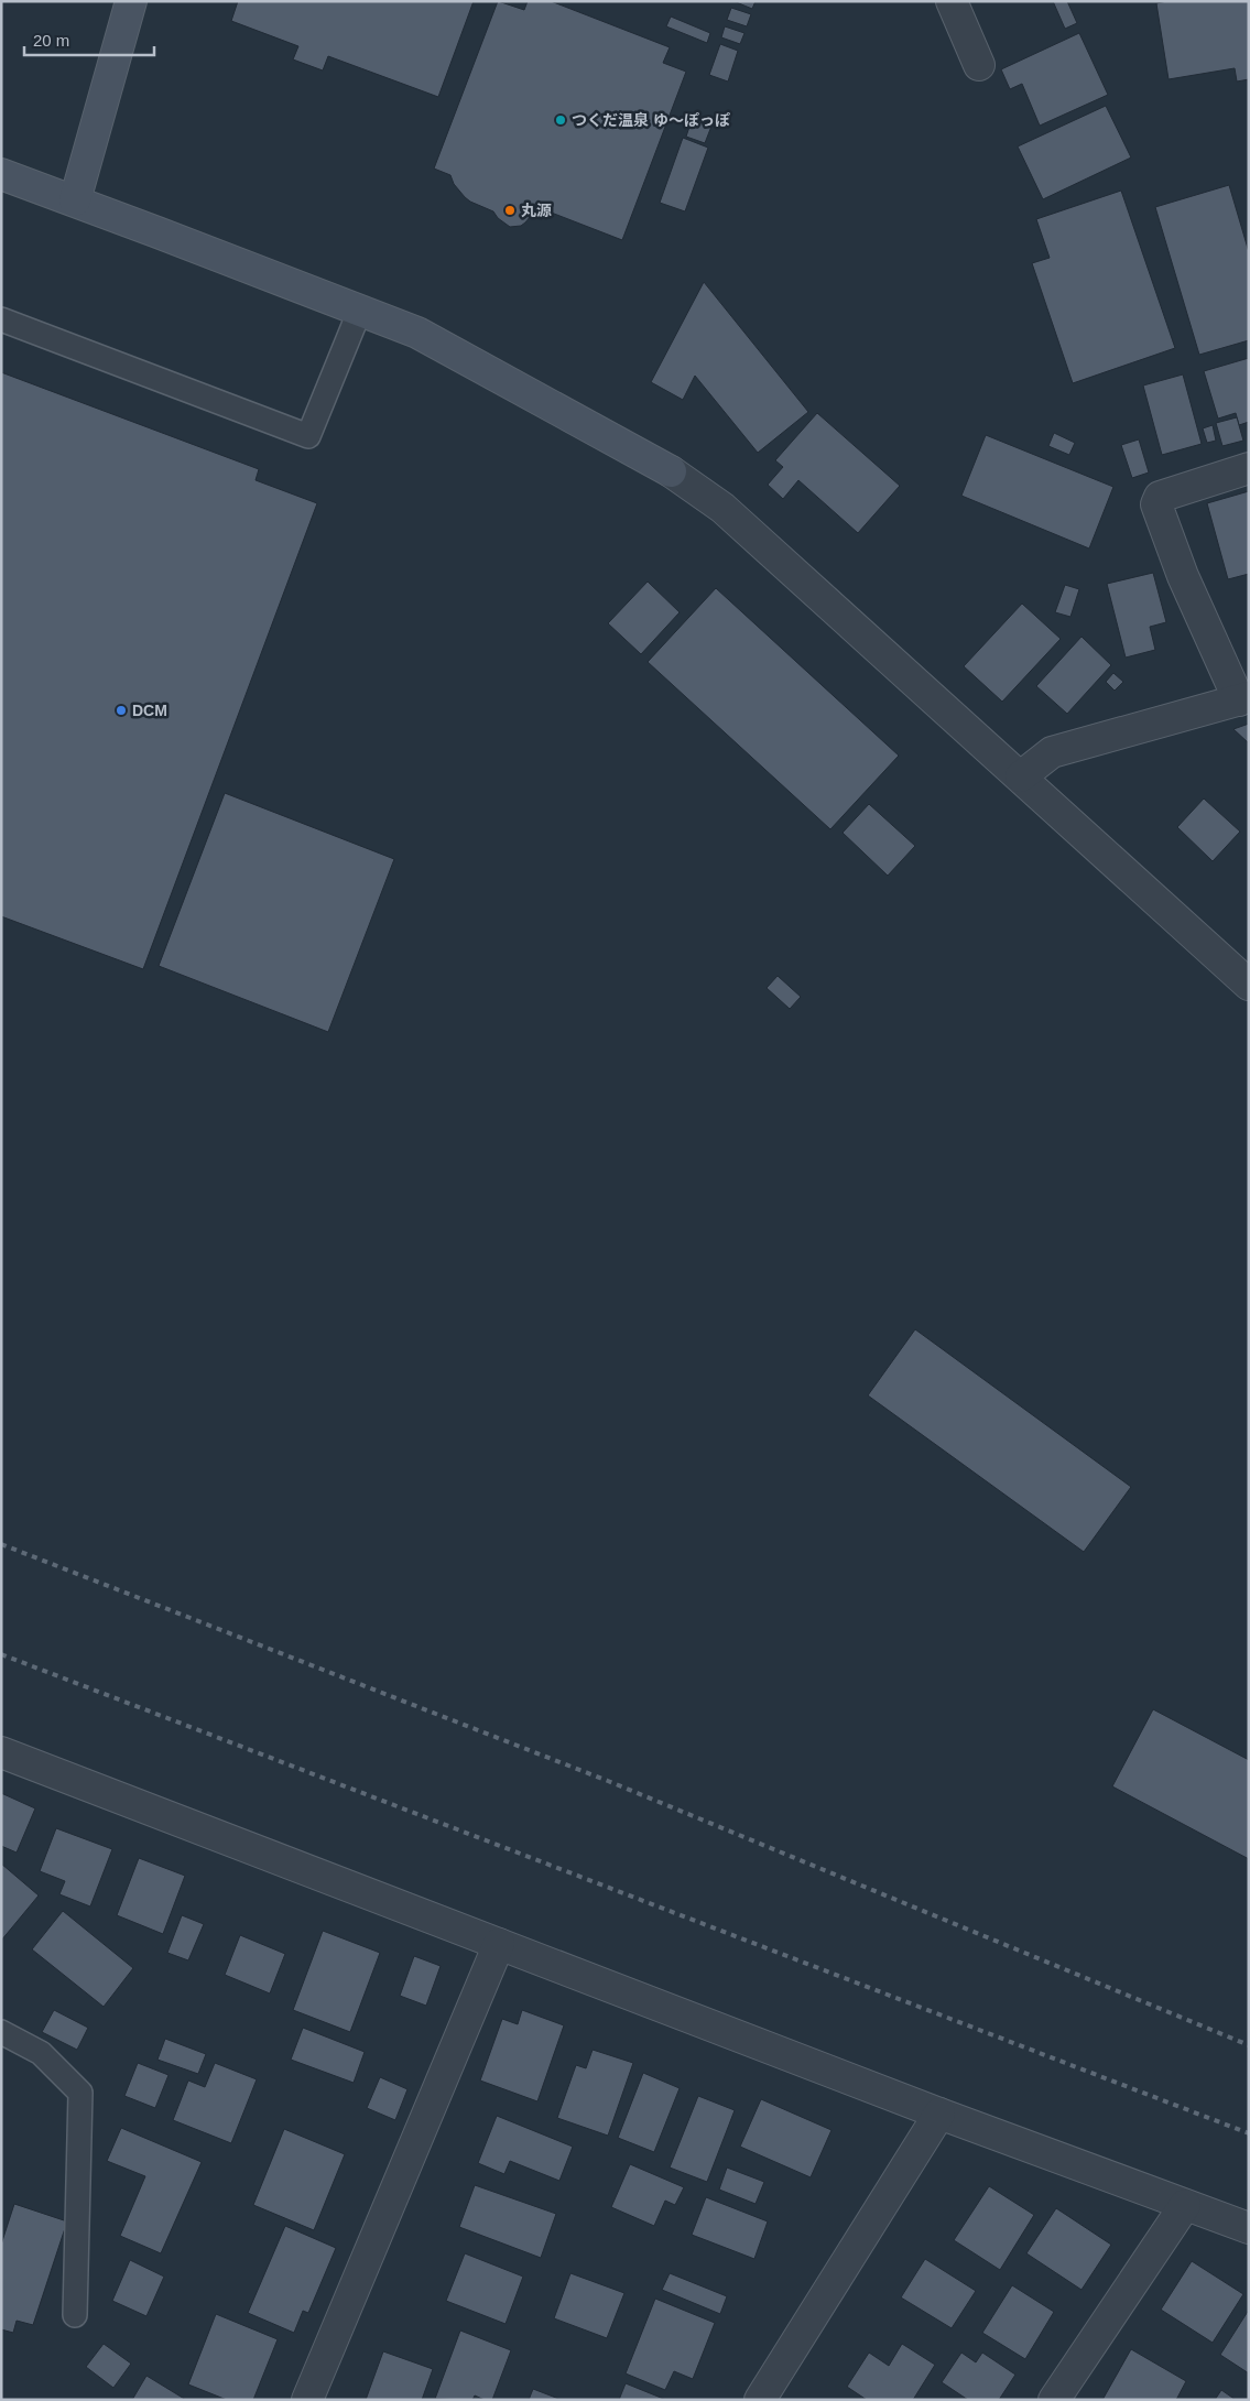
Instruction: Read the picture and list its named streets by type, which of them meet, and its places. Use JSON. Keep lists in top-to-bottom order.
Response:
{
  "places": ["つくだ温泉 ゆ～ぽっぽ", "丸源", "DCM"],
  "scale_bar": "20 m"
}
